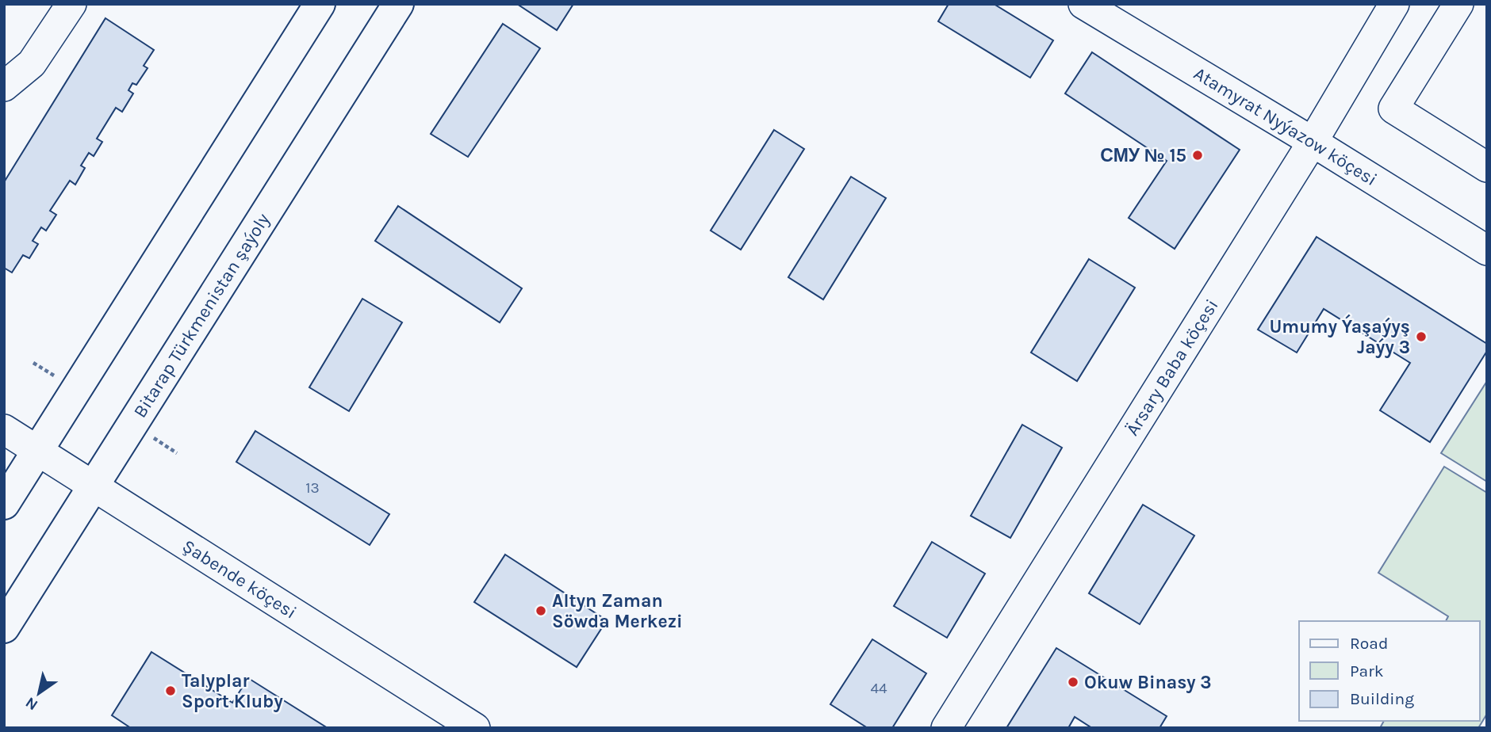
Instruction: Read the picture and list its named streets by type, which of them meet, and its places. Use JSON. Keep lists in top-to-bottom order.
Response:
{
  "streets": {
    "main road": ["Bitarap Türkmenistan şaýoly"],
    "street": ["Atamyrat Nyýazow köçesi", "Ärsary Baba köçesi", "Şabende köçesi"]
  },
  "crossings": [
    ["Atamyrat Nyýazow köçesi", "Ärsary Baba köçesi"],
    ["Bitarap Türkmenistan şaýoly", "Şabende köçesi"]
  ],
  "places": [
    "СМУ № 15",
    "Umumy Ýaşaýyş Jaýy 3",
    "Altyn Zaman Söwda Merkezi",
    "Okuw Binasy 3",
    "Talyplar Sport Kluby"
  ],
  "house_numbers": ["13", "44"],
  "legend": ["Road", "Park", "Building"],
  "north": "bottom left"
}
